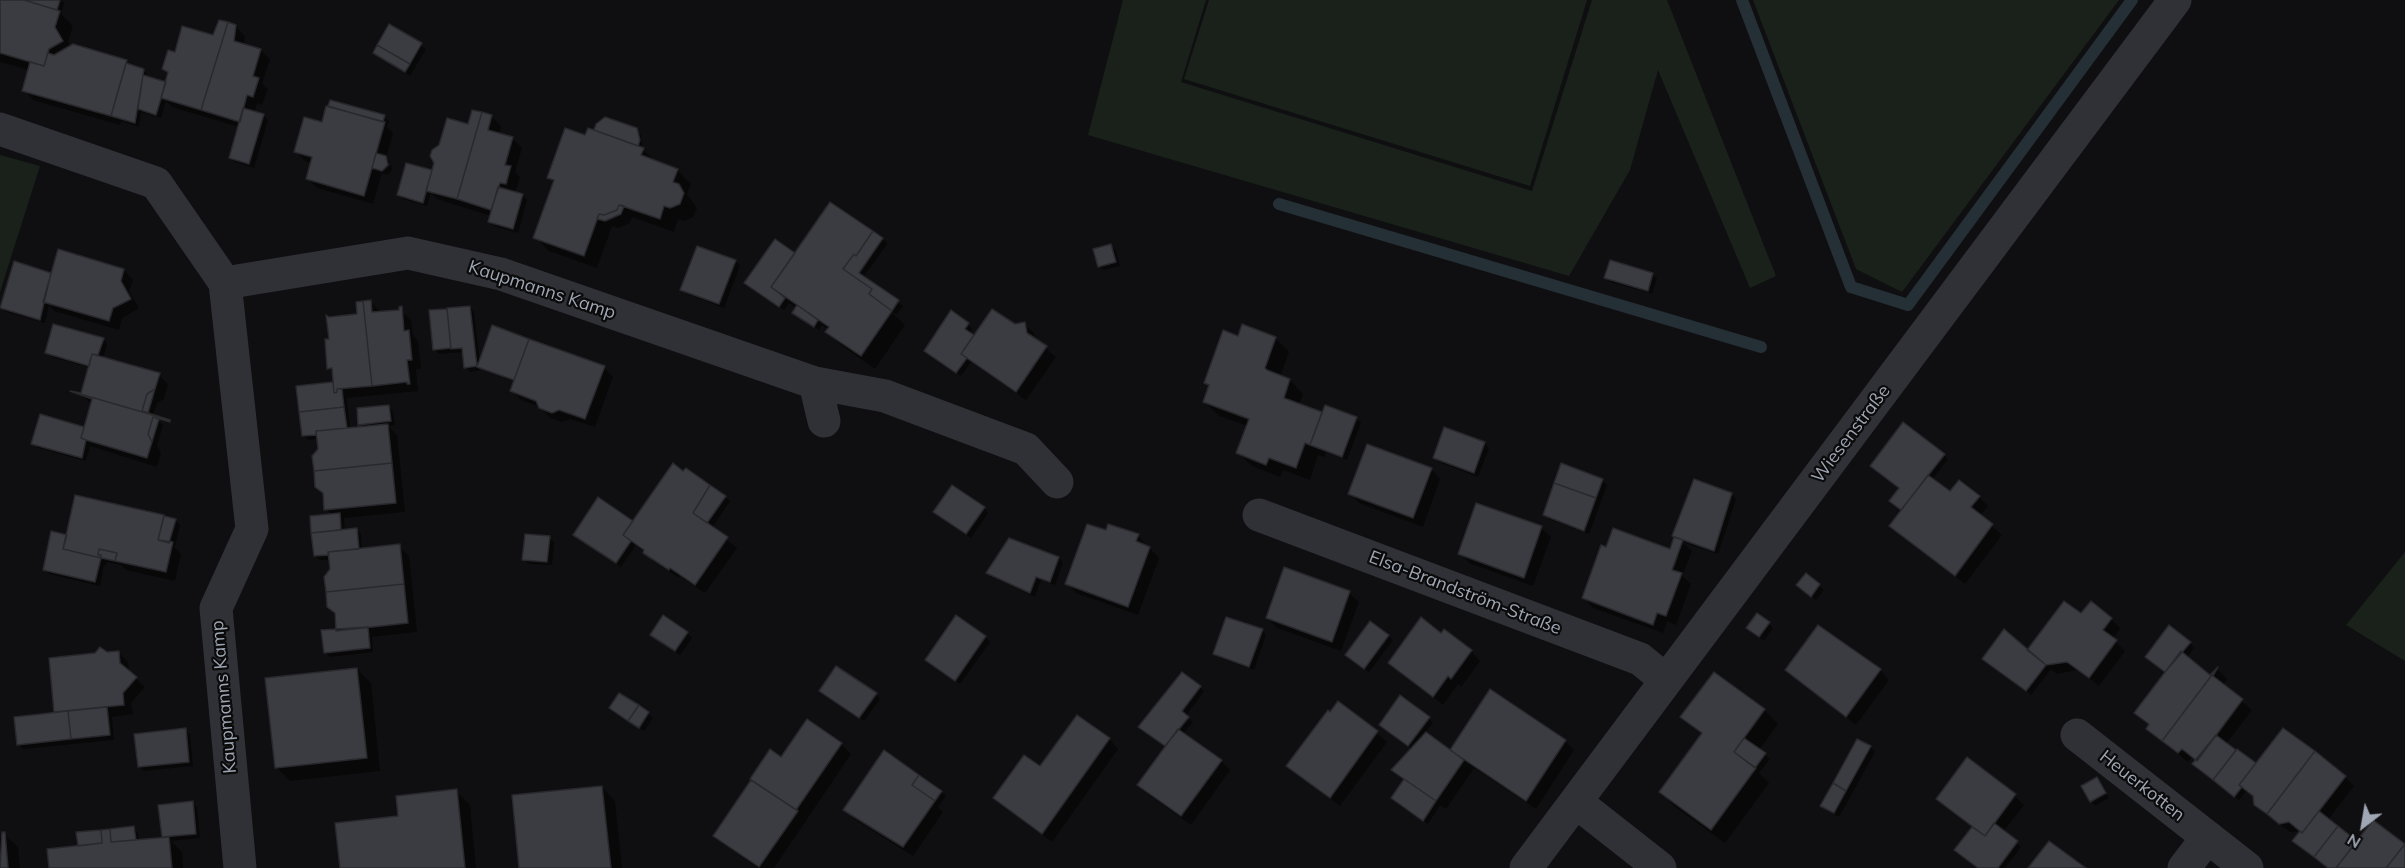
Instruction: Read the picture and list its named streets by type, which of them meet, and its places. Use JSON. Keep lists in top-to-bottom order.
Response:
{
  "streets": {
    "street": [
      "Kaupmanns Kamp",
      "Wiesenstraße",
      "Elsa-Brandström-Straße",
      "Heuerkotten"
    ]
  },
  "crossings": [
    ["Wiesenstraße", "Elsa-Brandström-Straße"]
  ],
  "north": "bottom left"
}
